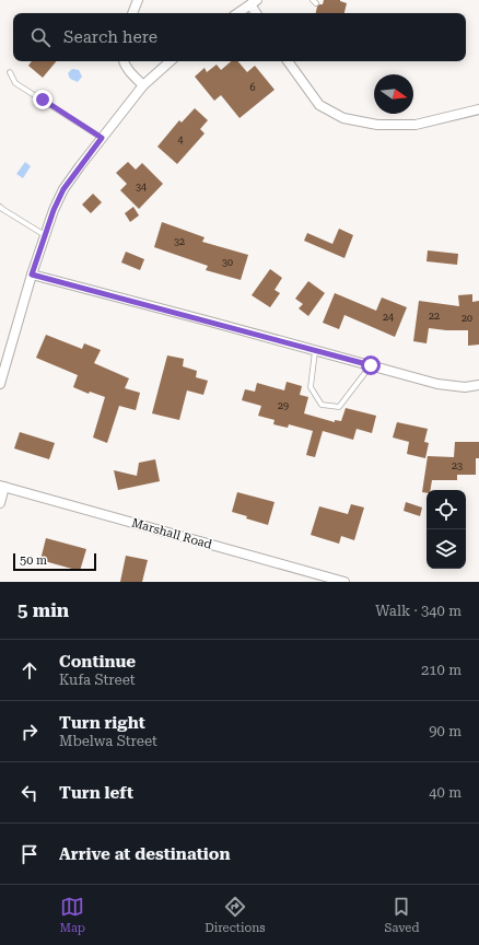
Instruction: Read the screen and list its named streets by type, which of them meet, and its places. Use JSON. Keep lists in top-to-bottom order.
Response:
{
  "streets": {
    "street": ["Marshall Road"]
  },
  "house_numbers": [
    "6",
    "4",
    "34",
    "32",
    "30",
    "22",
    "24",
    "20",
    "29",
    "23"
  ],
  "scale_bar": "50 m",
  "north": "right",
  "page": {
    "search": "Search here",
    "scale": "50 m",
    "heading": ["5 min", "Walk · 340 m"],
    "list": [
      ["Continue", "Kufa Street", "210 m"],
      ["Turn right", "Mbelwa Street", "90 m"],
      ["Turn left", "40 m"],
      "Arrive at destination"
    ],
    "nav": ["Map", "Directions", "Saved"]
  }
}
